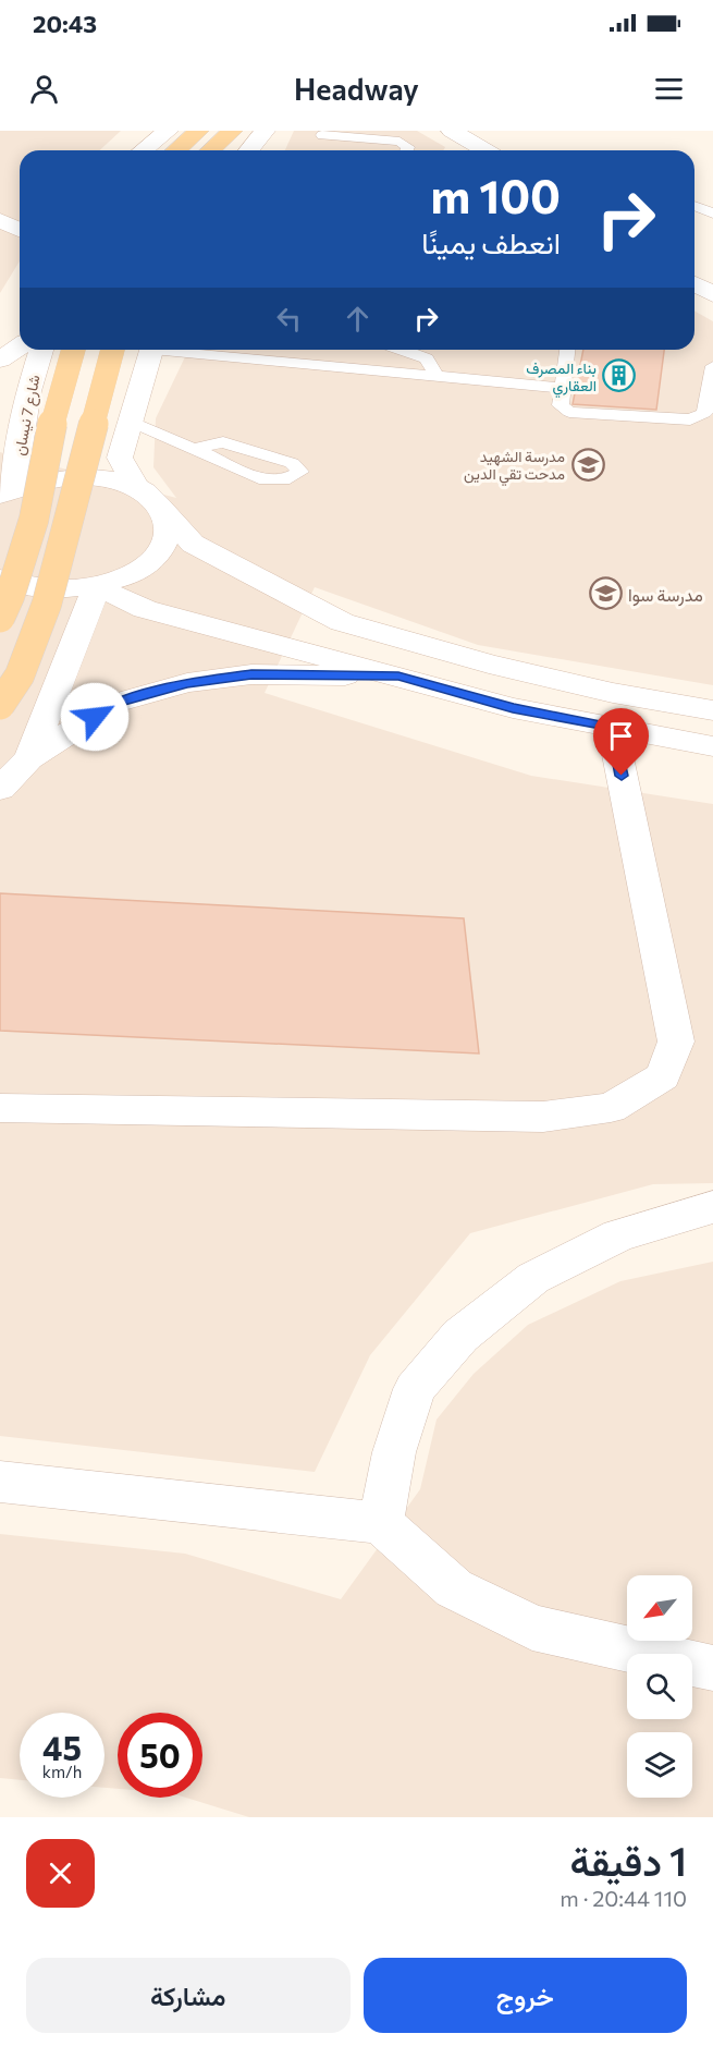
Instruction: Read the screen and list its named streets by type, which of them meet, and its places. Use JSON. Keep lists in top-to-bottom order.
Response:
{
  "streets": {
    "street": ["شارع 7 نيسان"]
  },
  "places": {
    "building": ["بناء المصرف العقاري"],
    "school or university": ["مدرسة الشهيد مدحت تقي الدين", "مدرسة سوا"]
  },
  "north": "bottom left",
  "page": {
    "status": "20:43",
    "header": "Headway",
    "turn": ["100 m", "انعطف يمينًا"],
    "speed": "45 km/h",
    "limit": "50",
    "heading": ["1 دقيقة", "110 m · 20:44"],
    "buttons": ["خروج", "مشاركة"]
  }
}
